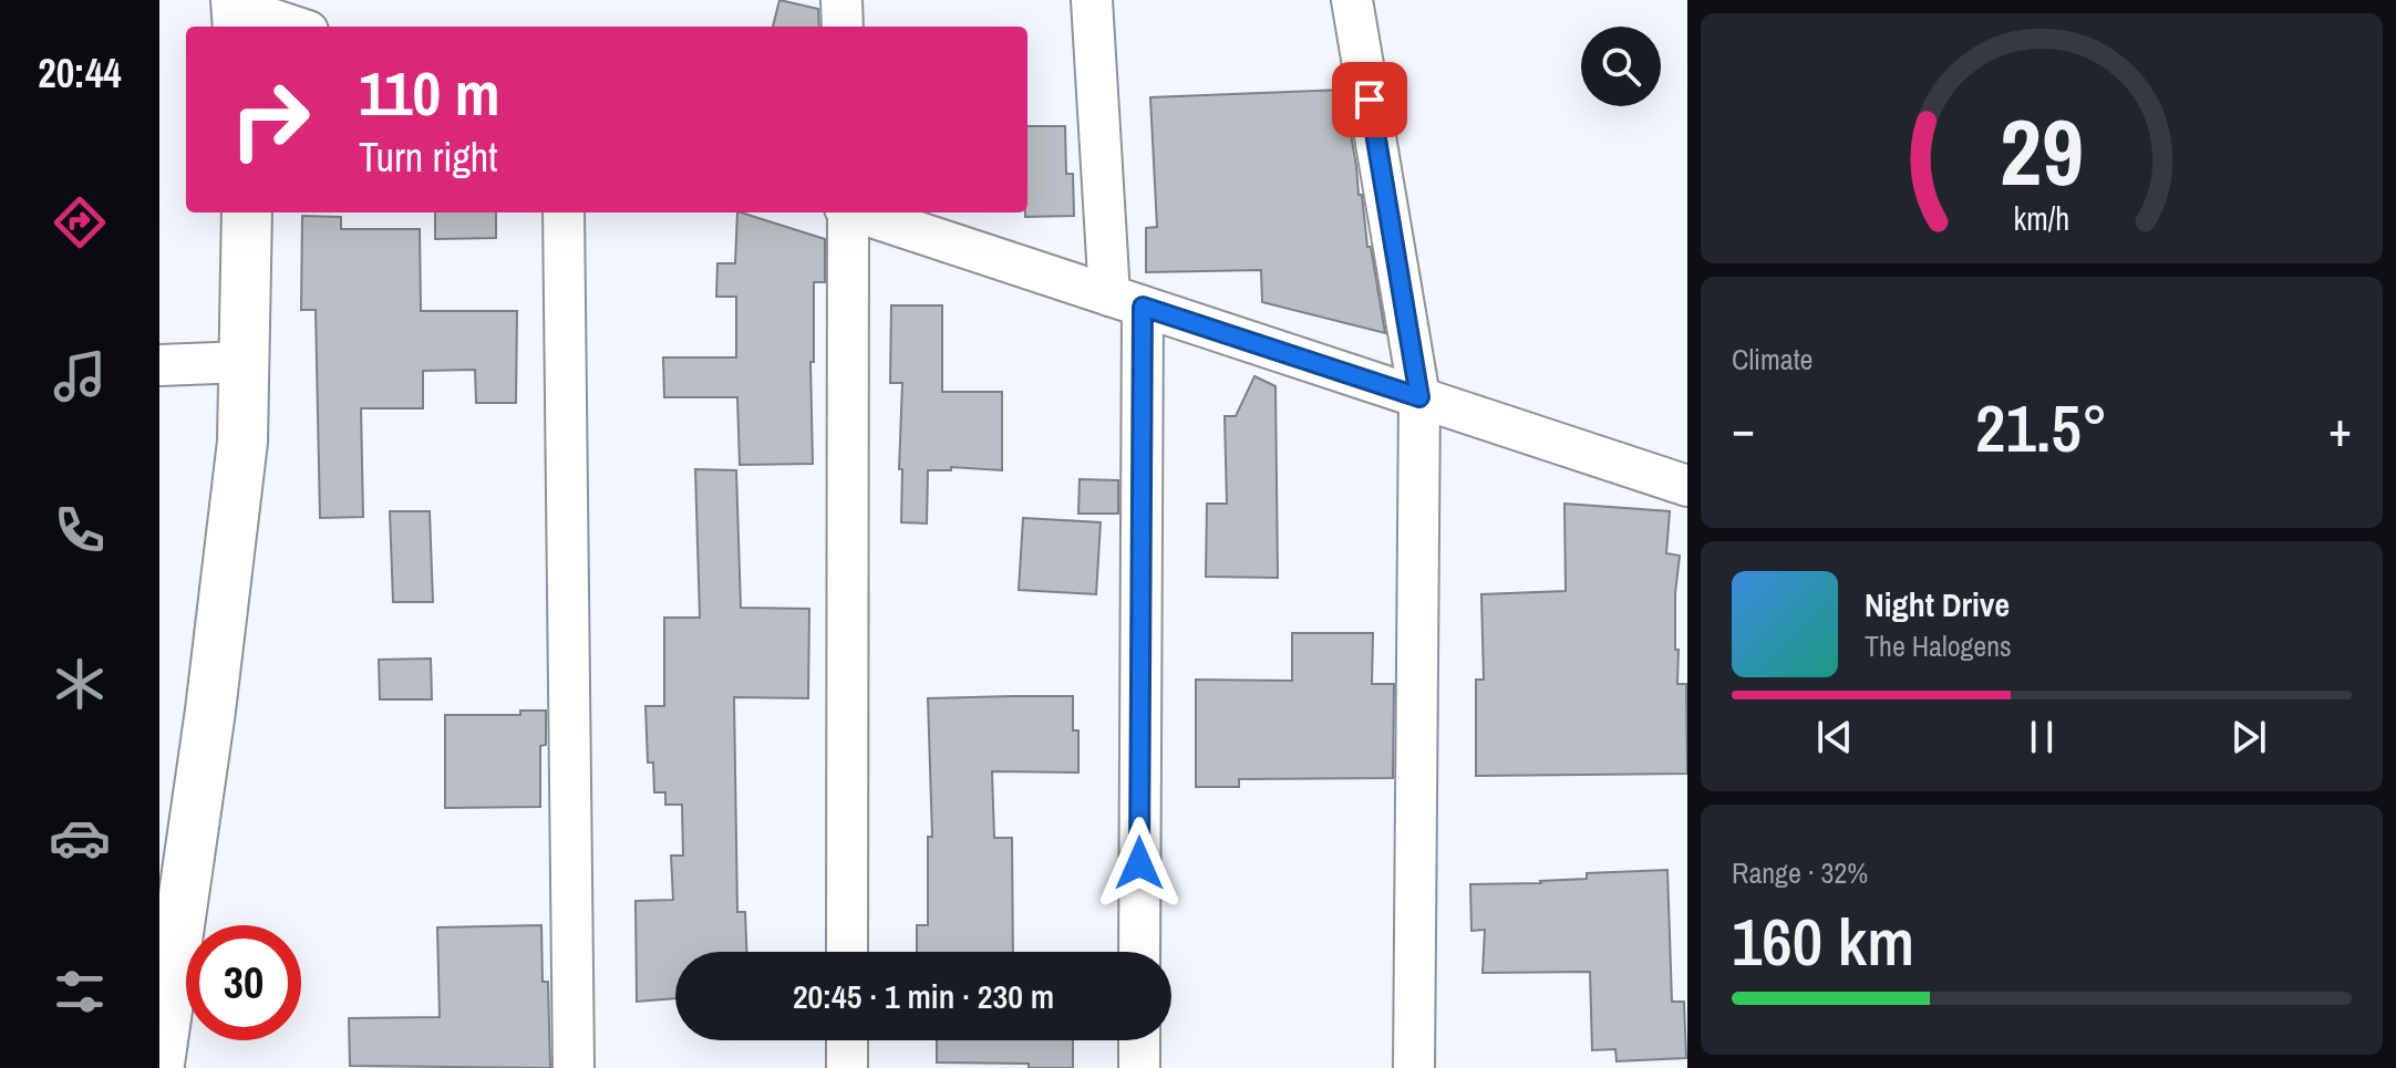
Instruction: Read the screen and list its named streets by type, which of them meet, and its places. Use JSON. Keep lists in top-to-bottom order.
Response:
{
  "page": {
    "tabs": "20:44",
    "turn": ["110 m", "Turn right"],
    "tile": [
      "Climate",
      ["Range · 32%", "160 km"]
    ],
    "heat": ["−", "21.5°", "+"],
    "song": ["Night Drive", "The Halogens"],
    "limit": "30",
    "trip": "20:45 · 1 min · 230 m",
    "gauge": ["29", "km/h"]
  }
}
